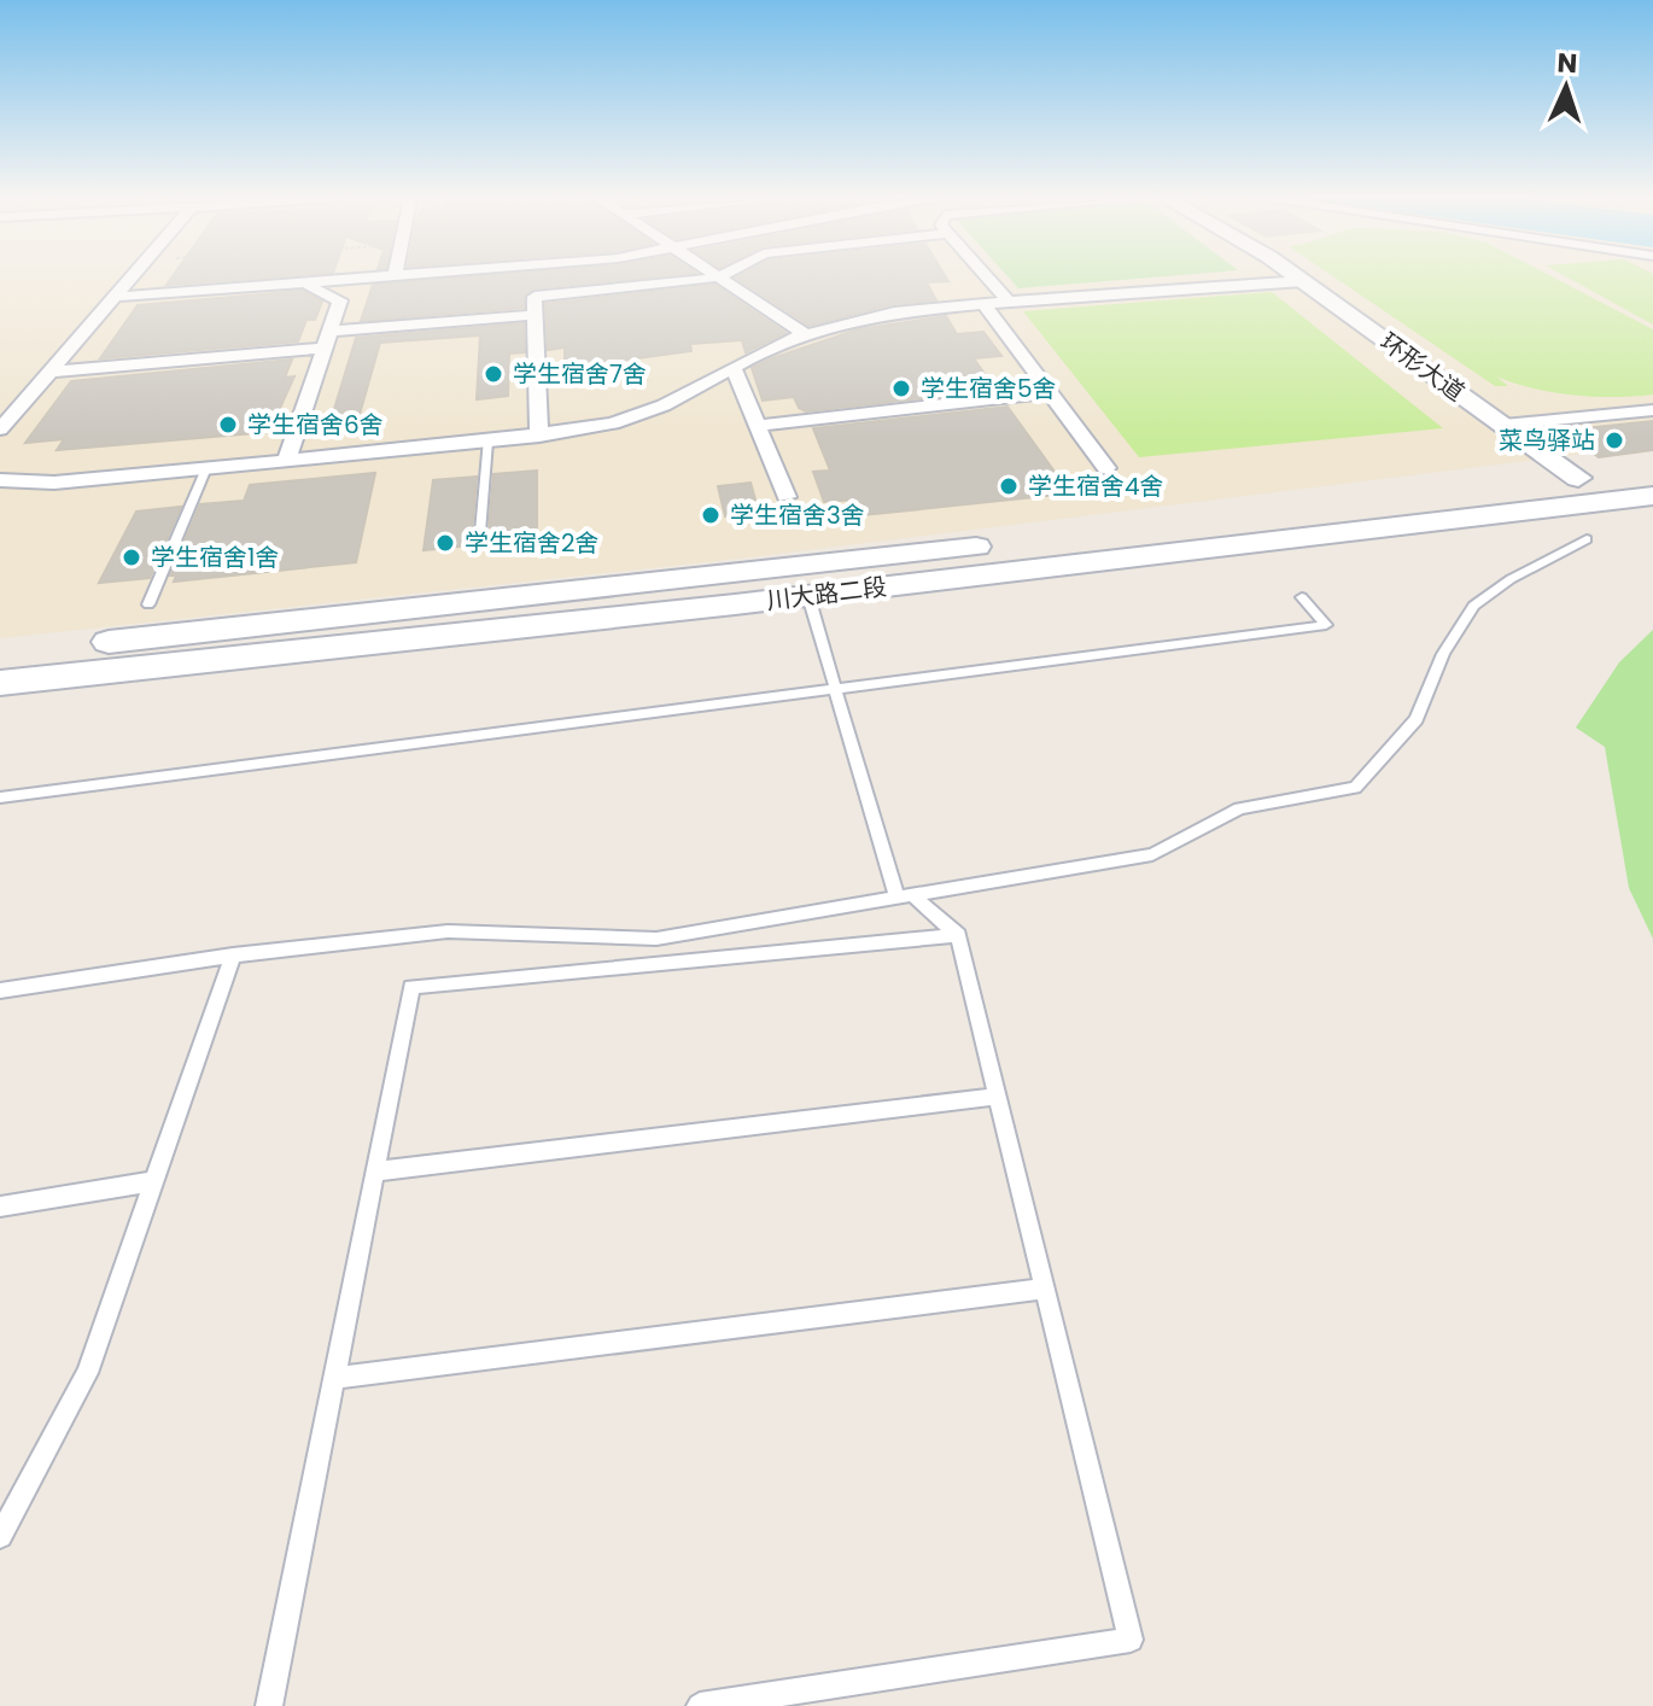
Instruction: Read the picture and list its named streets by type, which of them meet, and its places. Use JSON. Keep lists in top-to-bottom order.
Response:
{
  "streets": {
    "main road": ["环形大道", "川大路二段"]
  },
  "crossings": [
    ["环形大道", "川大路二段"]
  ],
  "places": [
    "学生宿舍7舍",
    "学生宿舍5舍",
    "学生宿舍6舍",
    "菜鸟驿站",
    "学生宿舍4舍",
    "学生宿舍3舍",
    "学生宿舍2舍",
    "学生宿舍1舍"
  ],
  "north": "top"
}
